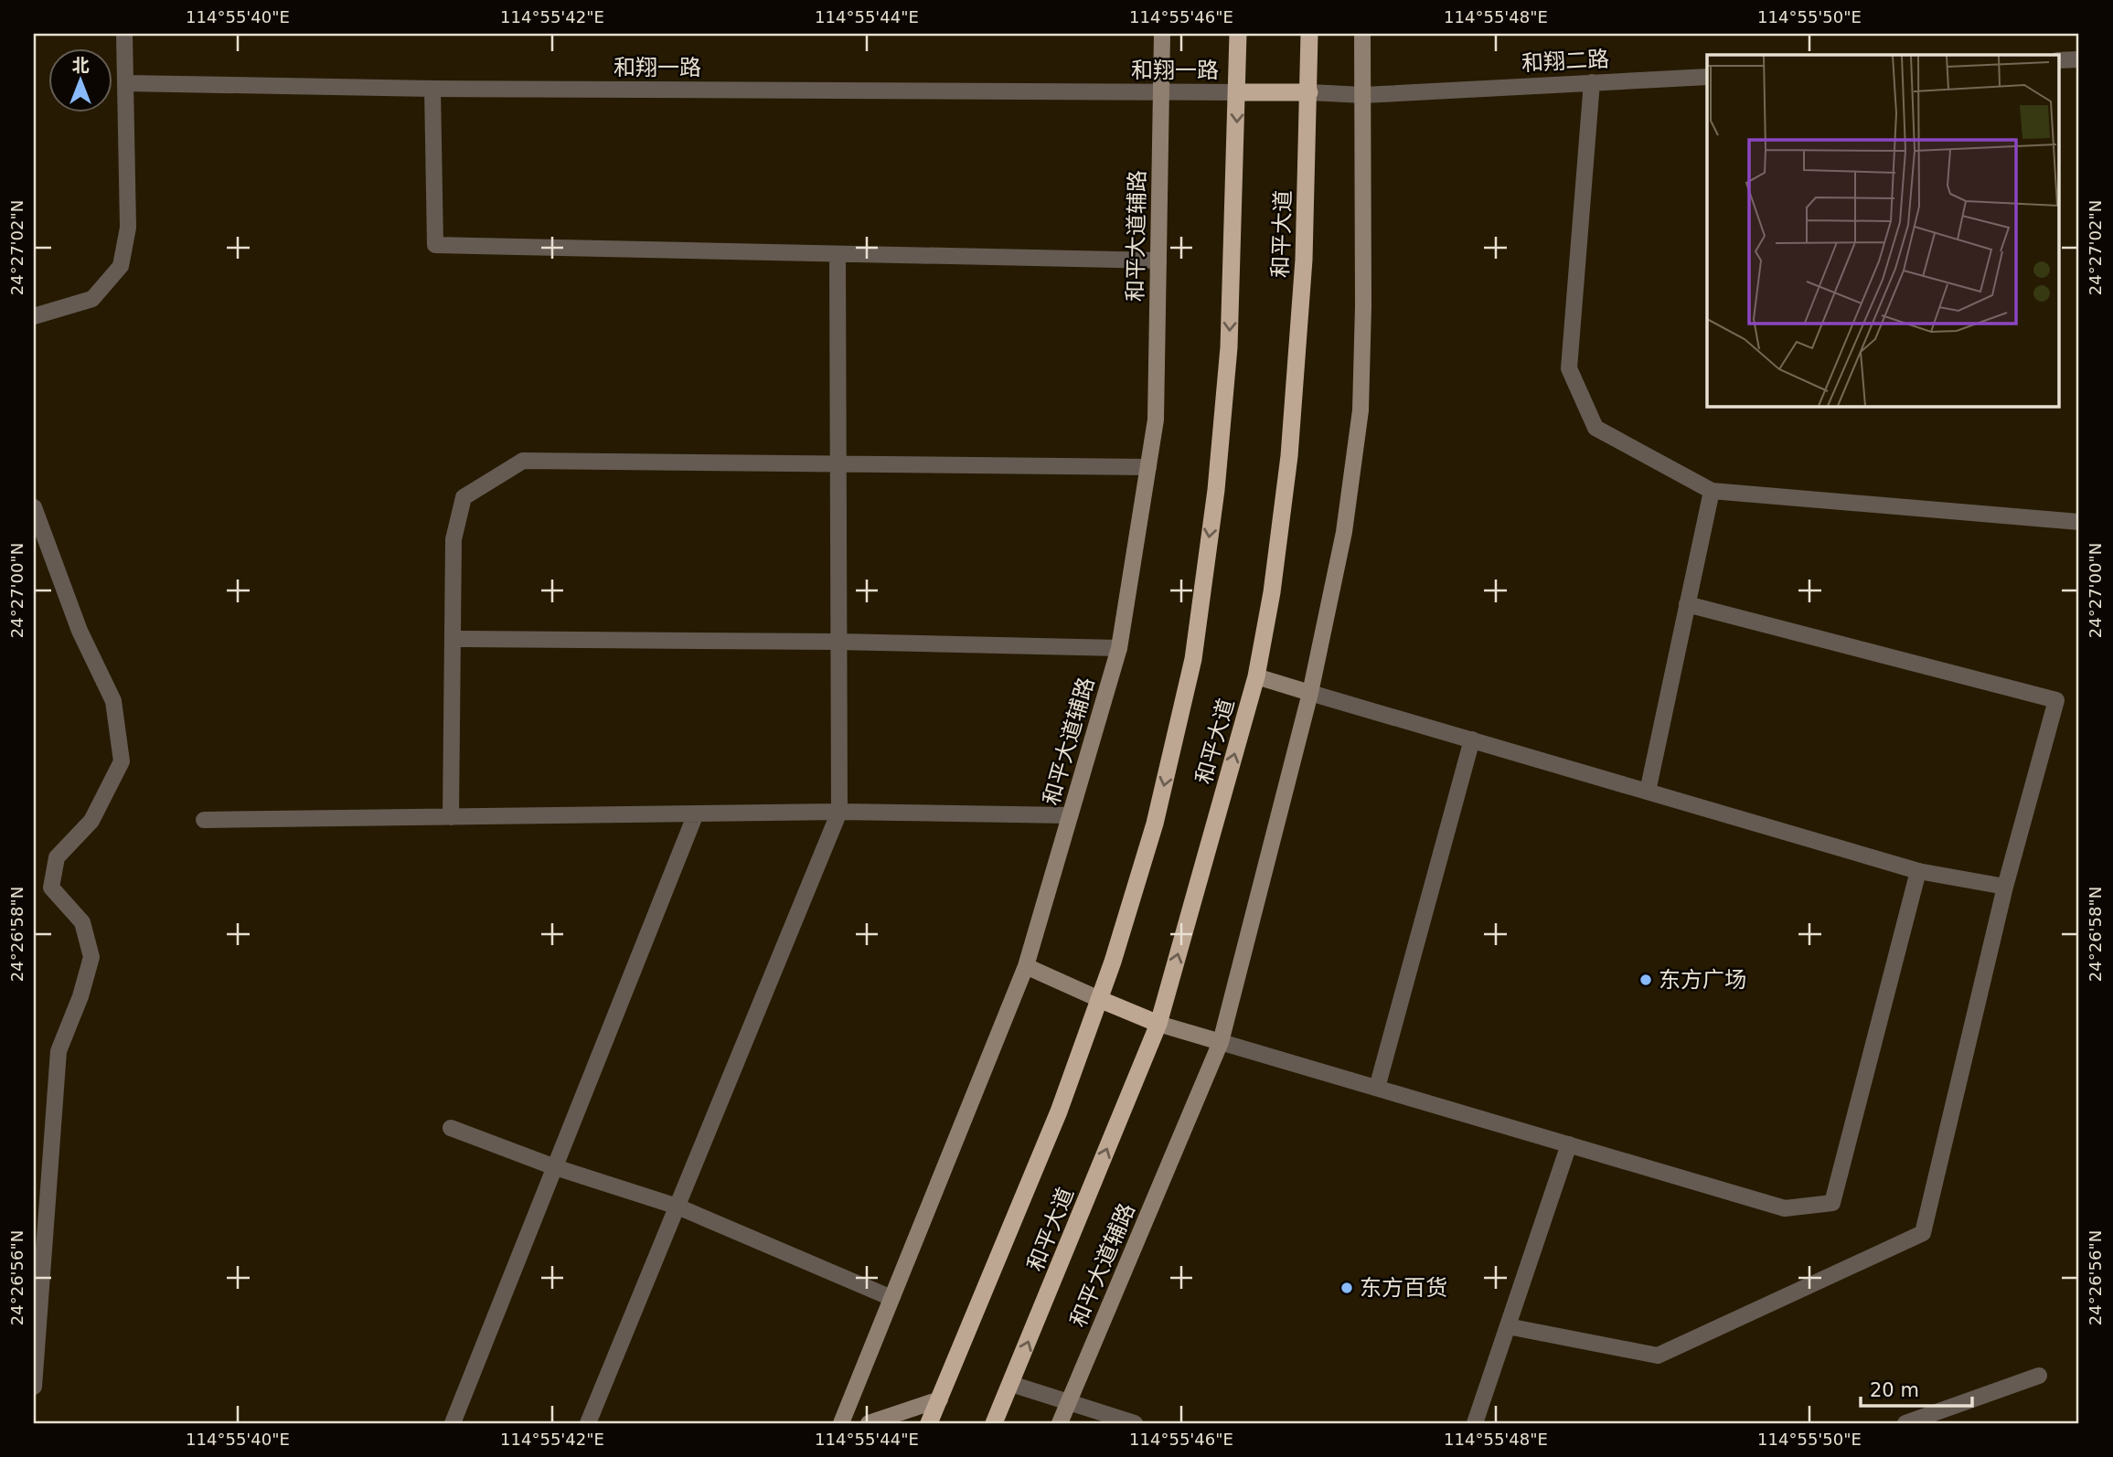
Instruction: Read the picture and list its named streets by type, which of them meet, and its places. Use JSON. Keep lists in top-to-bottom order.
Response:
{
  "streets": {
    "highway": ["和平大道"],
    "main road": ["和平大道辅路"],
    "street": ["和翔二路", "和翔一路"]
  },
  "crossings": [
    ["和翔二路", "和平大道"],
    ["和翔二路", "和平大道辅路"],
    ["和翔一路", "和平大道"],
    ["和翔一路", "和平大道辅路"]
  ],
  "places": ["东方广场", "东方百货"],
  "scale_bar": "20 m",
  "north": "top",
  "coordinates": [
    "114°55'40\"E",
    "114°55'42\"E",
    "114°55'44\"E",
    "114°55'46\"E",
    "114°55'48\"E",
    "114°55'50\"E",
    "24°27'02\"N",
    "24°27'00\"N",
    "24°26'58\"N",
    "24°26'56\"N"
  ]
}
